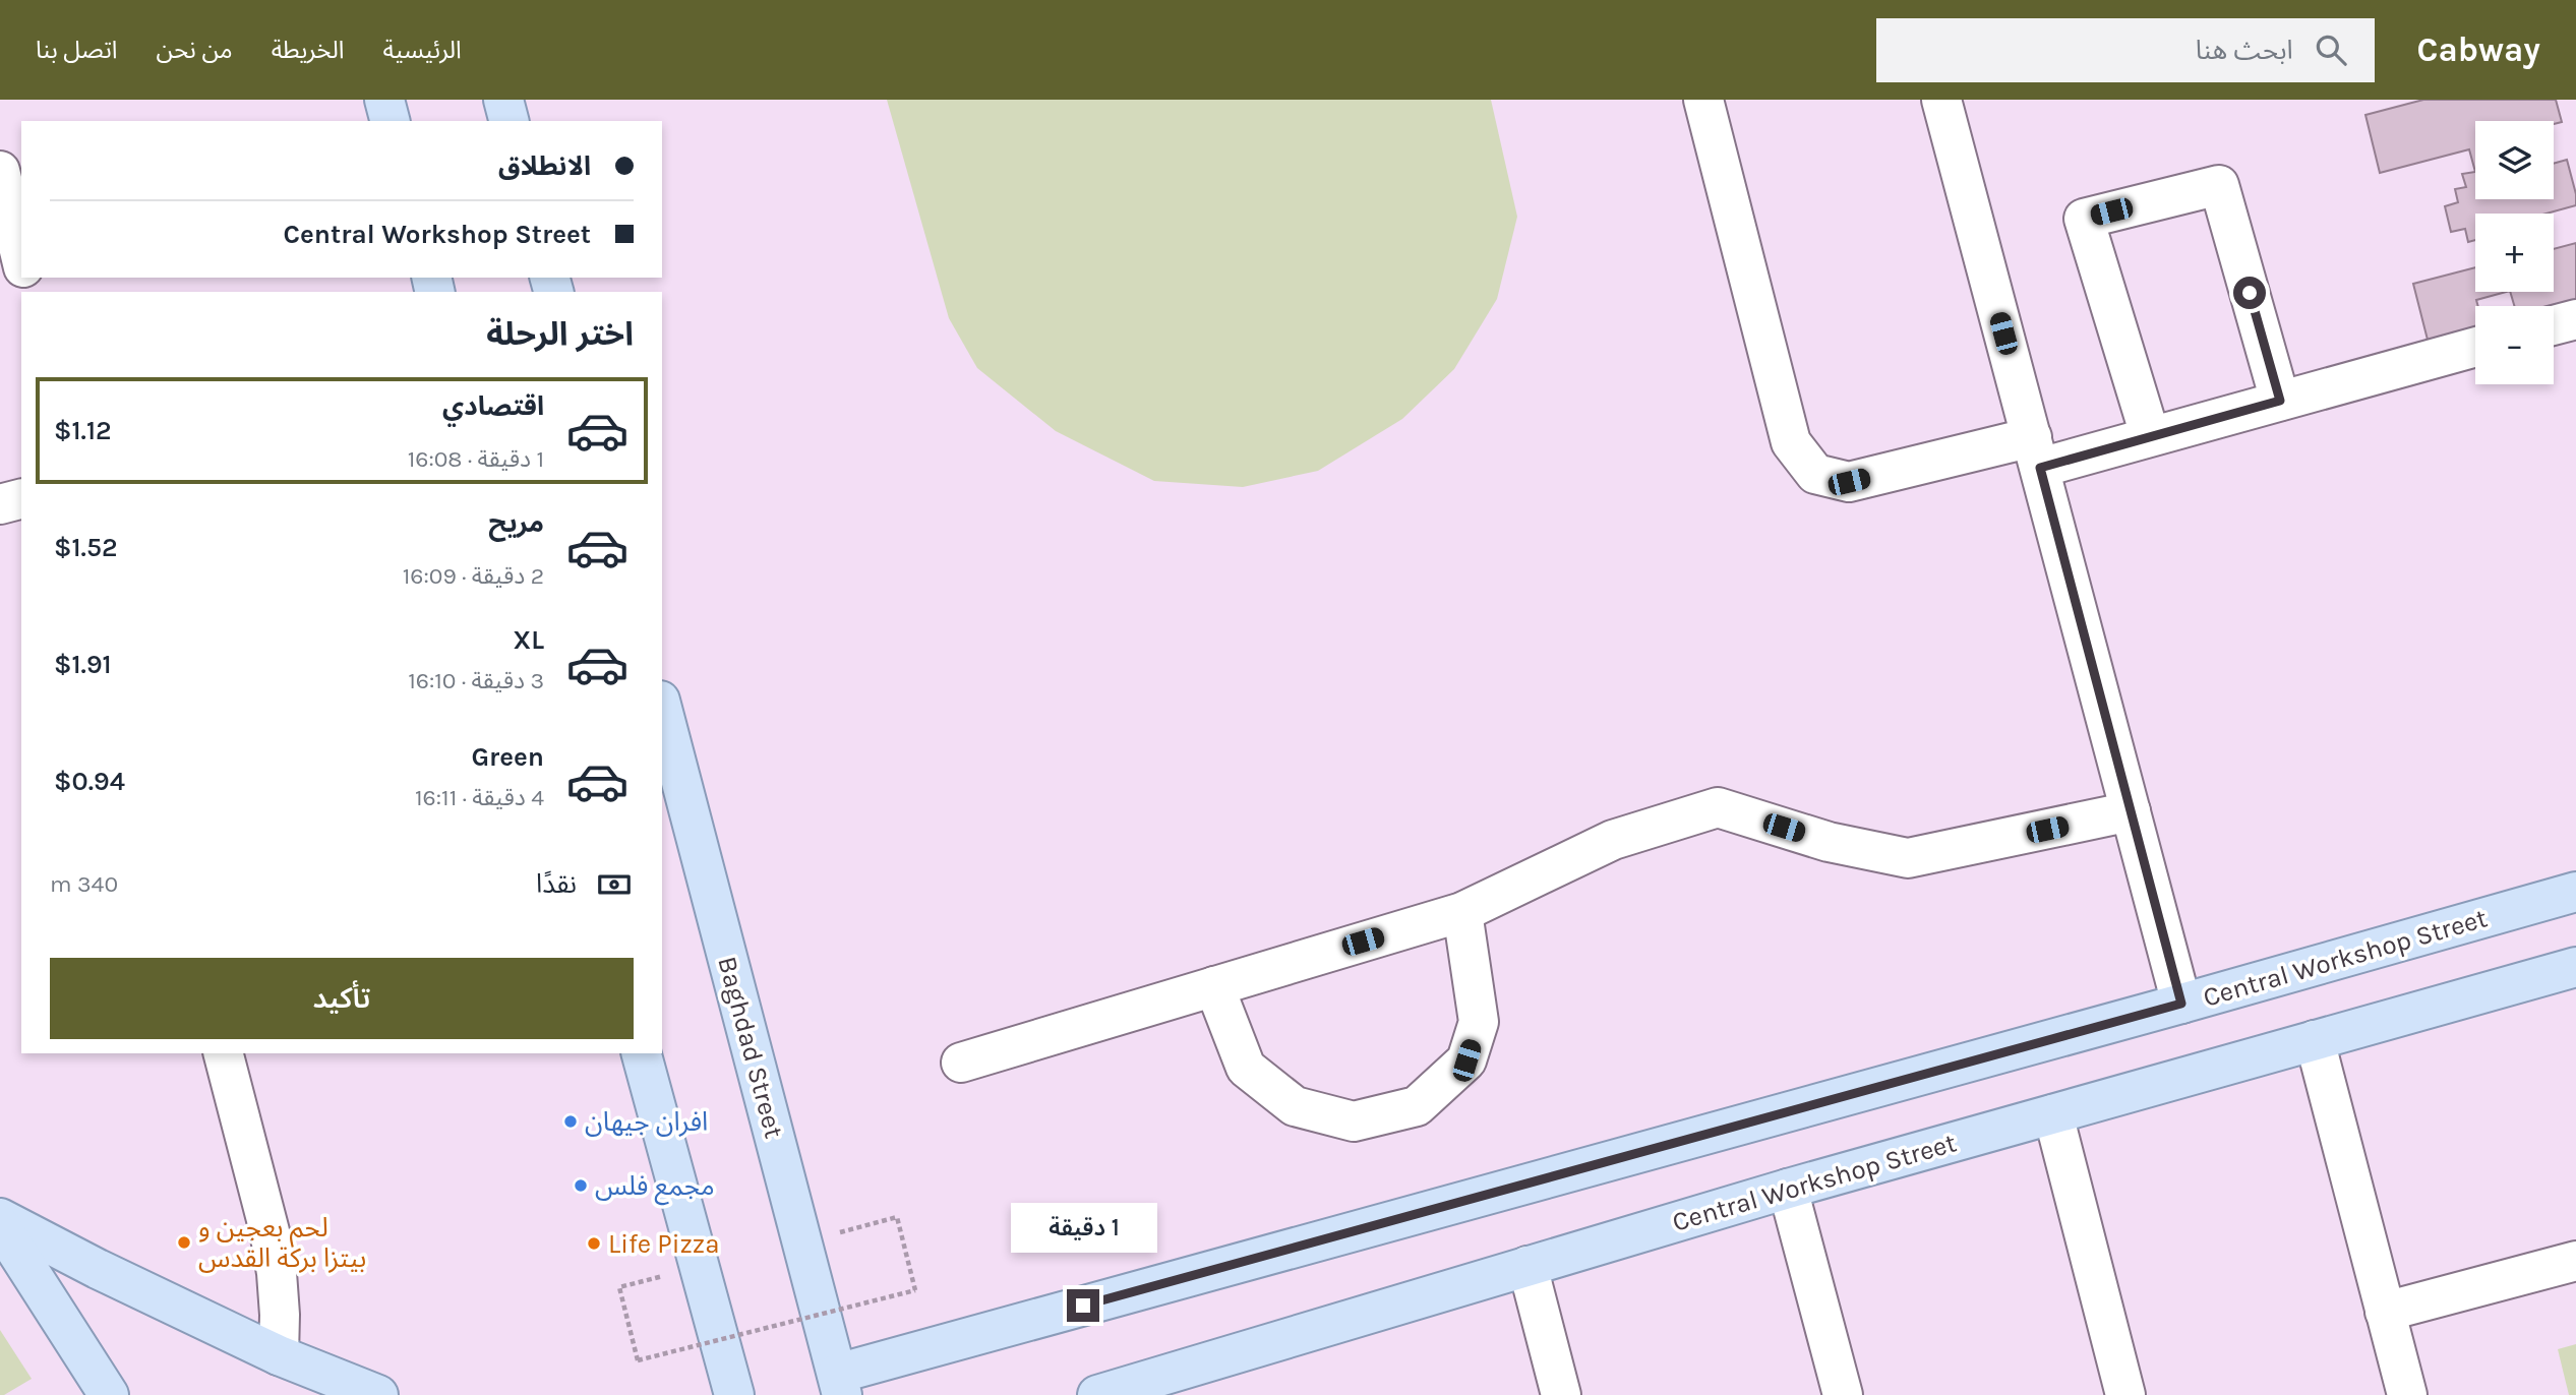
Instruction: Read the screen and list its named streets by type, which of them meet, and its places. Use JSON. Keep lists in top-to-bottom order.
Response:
{
  "streets": {
    "main road": ["Central Workshop Street", "Baghdad Street"]
  },
  "crossings": [
    ["Central Workshop Street", "Baghdad Street"]
  ],
  "places": [
    "افران جيهان",
    "مجمع فلس",
    "لحم بعجين و بيتزا بركة القدس",
    "Life Pizza"
  ],
  "page": {
    "header": "Cabway",
    "search": "ابحث هنا",
    "nav": [
      "الرئيسية",
      "الخريطة",
      "من نحن",
      "اتصل بنا"
    ],
    "map_buttons": ["+", "−"],
    "banner": ["الانطلاق", "Central Workshop Street"],
    "heading": "اختر الرحلة",
    "list": [
      {
        "name": "اقتصادي",
        "note": "1 دقيقة · 16:08",
        "value": "$1.12"
      },
      {
        "name": "مريح",
        "note": "2 دقيقة · 16:09",
        "value": "$1.52"
      },
      {
        "name": "XL",
        "note": "3 دقيقة · 16:10",
        "value": "$1.91"
      },
      {
        "name": "Green",
        "note": "4 دقيقة · 16:11",
        "value": "$0.94"
      }
    ],
    "pay": ["نقدًا", "340 m"],
    "buttons": "تأكيد",
    "bubble": "1 دقيقة"
  }
}
